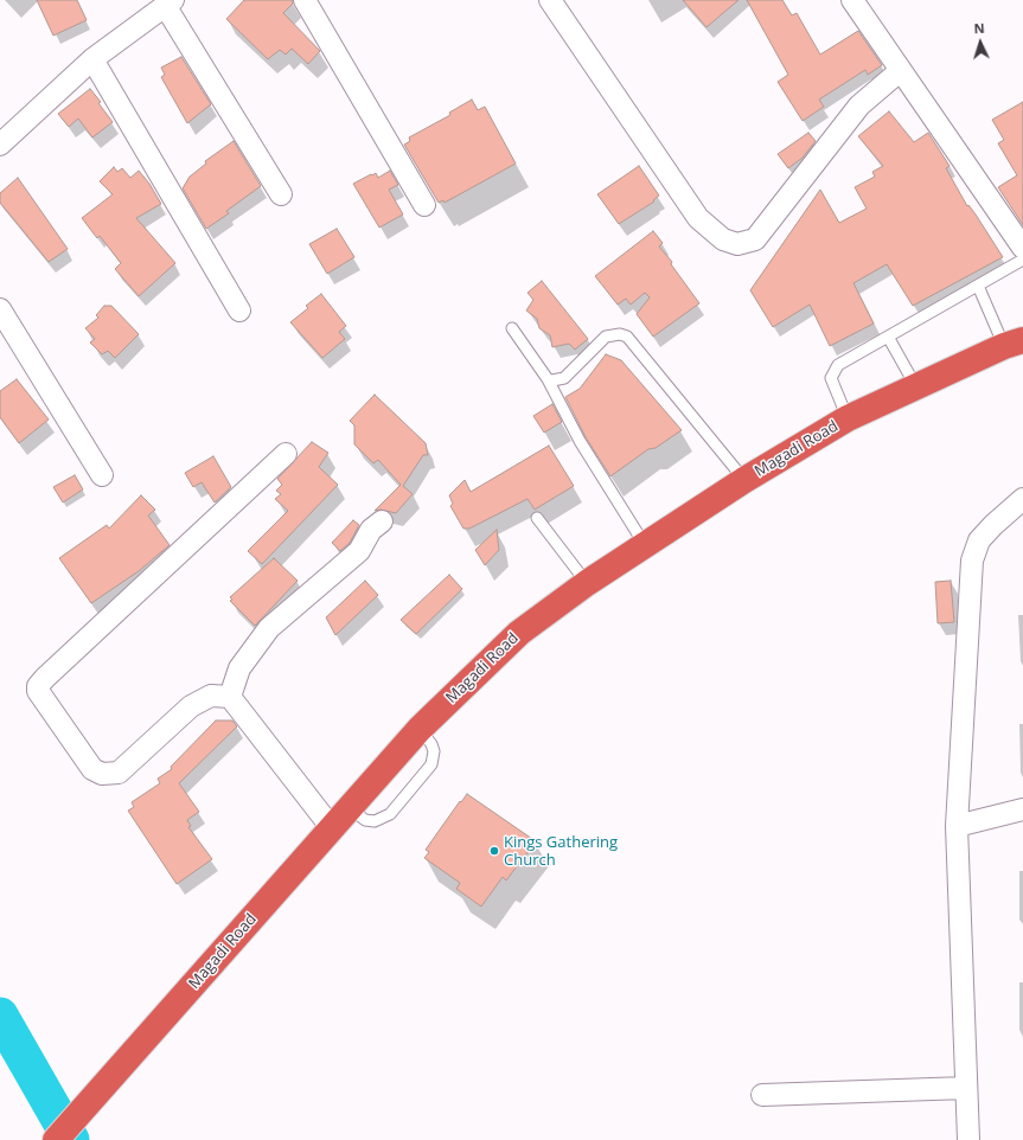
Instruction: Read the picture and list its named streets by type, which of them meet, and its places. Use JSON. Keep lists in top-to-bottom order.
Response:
{
  "streets": {
    "highway": ["Magadi Road"]
  },
  "places": ["Kings Gathering Church"],
  "north": "top"
}
